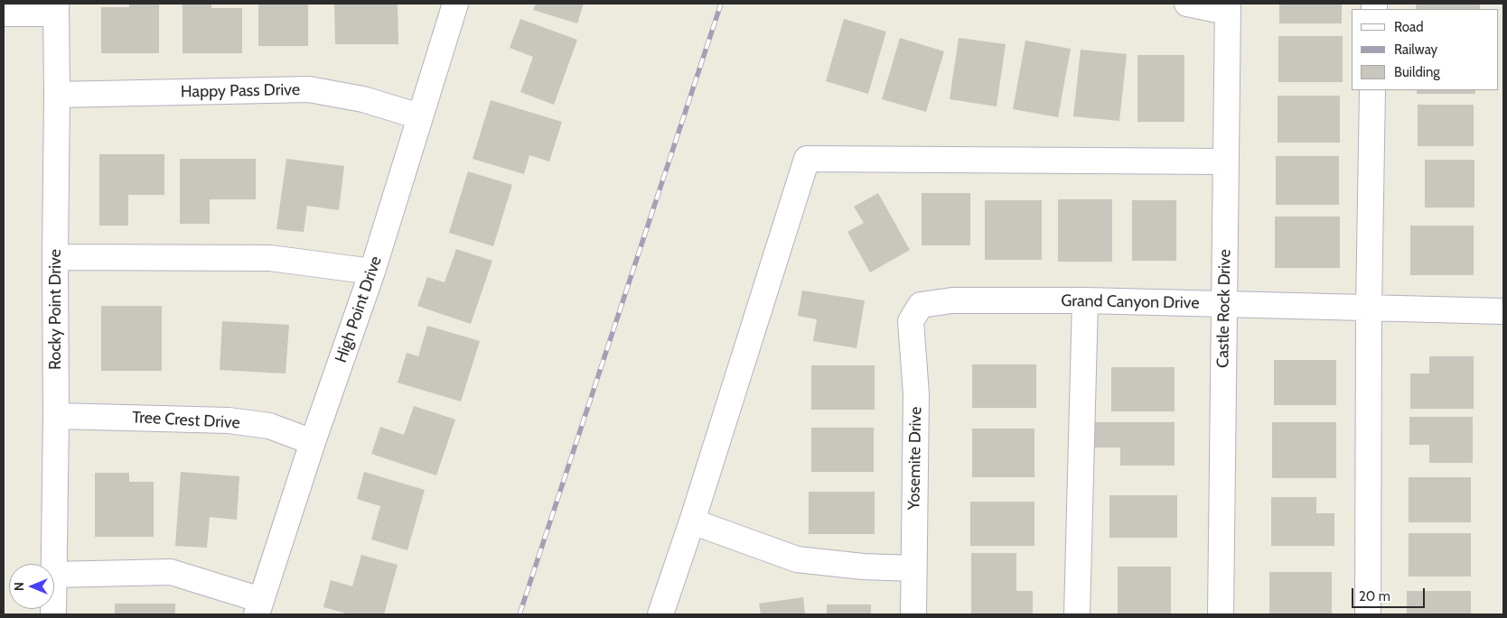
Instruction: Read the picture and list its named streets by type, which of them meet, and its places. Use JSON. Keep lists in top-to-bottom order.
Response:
{
  "streets": {
    "street": [
      "Happy Pass Drive",
      "Grand Canyon Drive",
      "Castle Rock Drive",
      "Rocky Point Drive",
      "High Point Drive",
      "Tree Crest Drive",
      "Yosemite Drive"
    ]
  },
  "crossings": [
    ["Happy Pass Drive", "Rocky Point Drive"],
    ["Happy Pass Drive", "High Point Drive"],
    ["Grand Canyon Drive", "Castle Rock Drive"],
    ["Grand Canyon Drive", "Yosemite Drive"],
    ["Rocky Point Drive", "Tree Crest Drive"],
    ["High Point Drive", "Tree Crest Drive"]
  ],
  "legend": ["Road", "Railway", "Building"],
  "scale_bar": "20 m",
  "north": "left"
}
